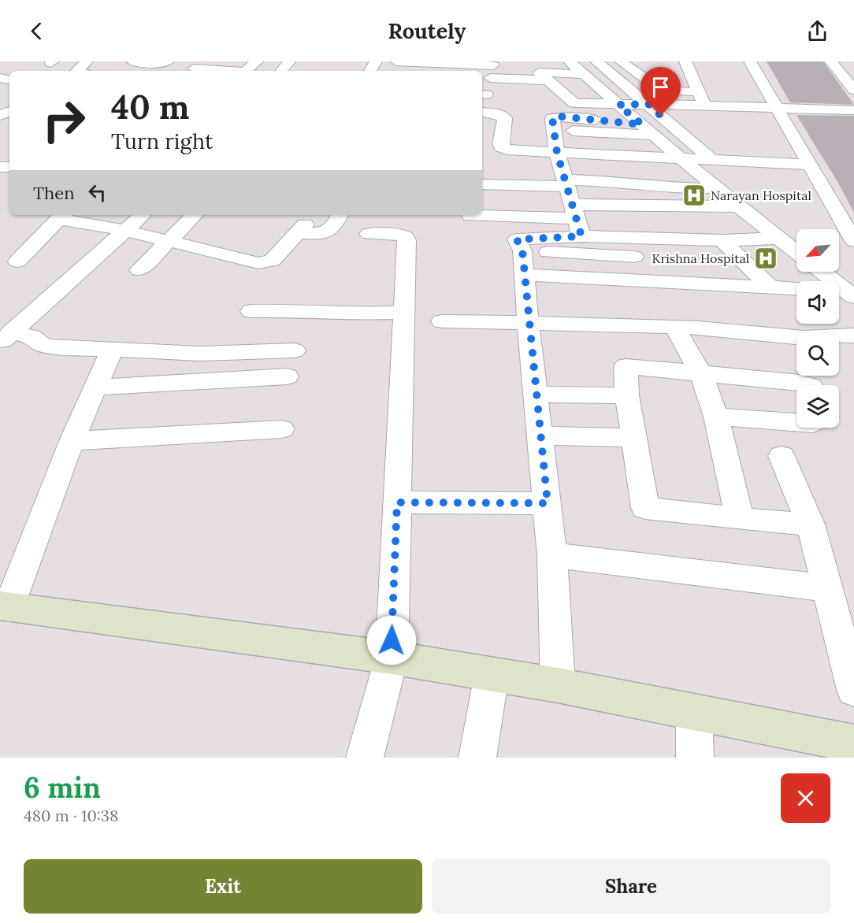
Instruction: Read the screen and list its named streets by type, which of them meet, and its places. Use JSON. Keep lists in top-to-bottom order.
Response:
{
  "places": {
    "hospital": ["Narayan Hospital", "Krishna Hospital"]
  },
  "north": "bottom left",
  "page": {
    "header": "Routely",
    "turn": ["40 m", "Turn right"],
    "then": "Then",
    "heading": ["6 min", "480 m · 10:38"],
    "buttons": ["Exit", "Share"]
  }
}
